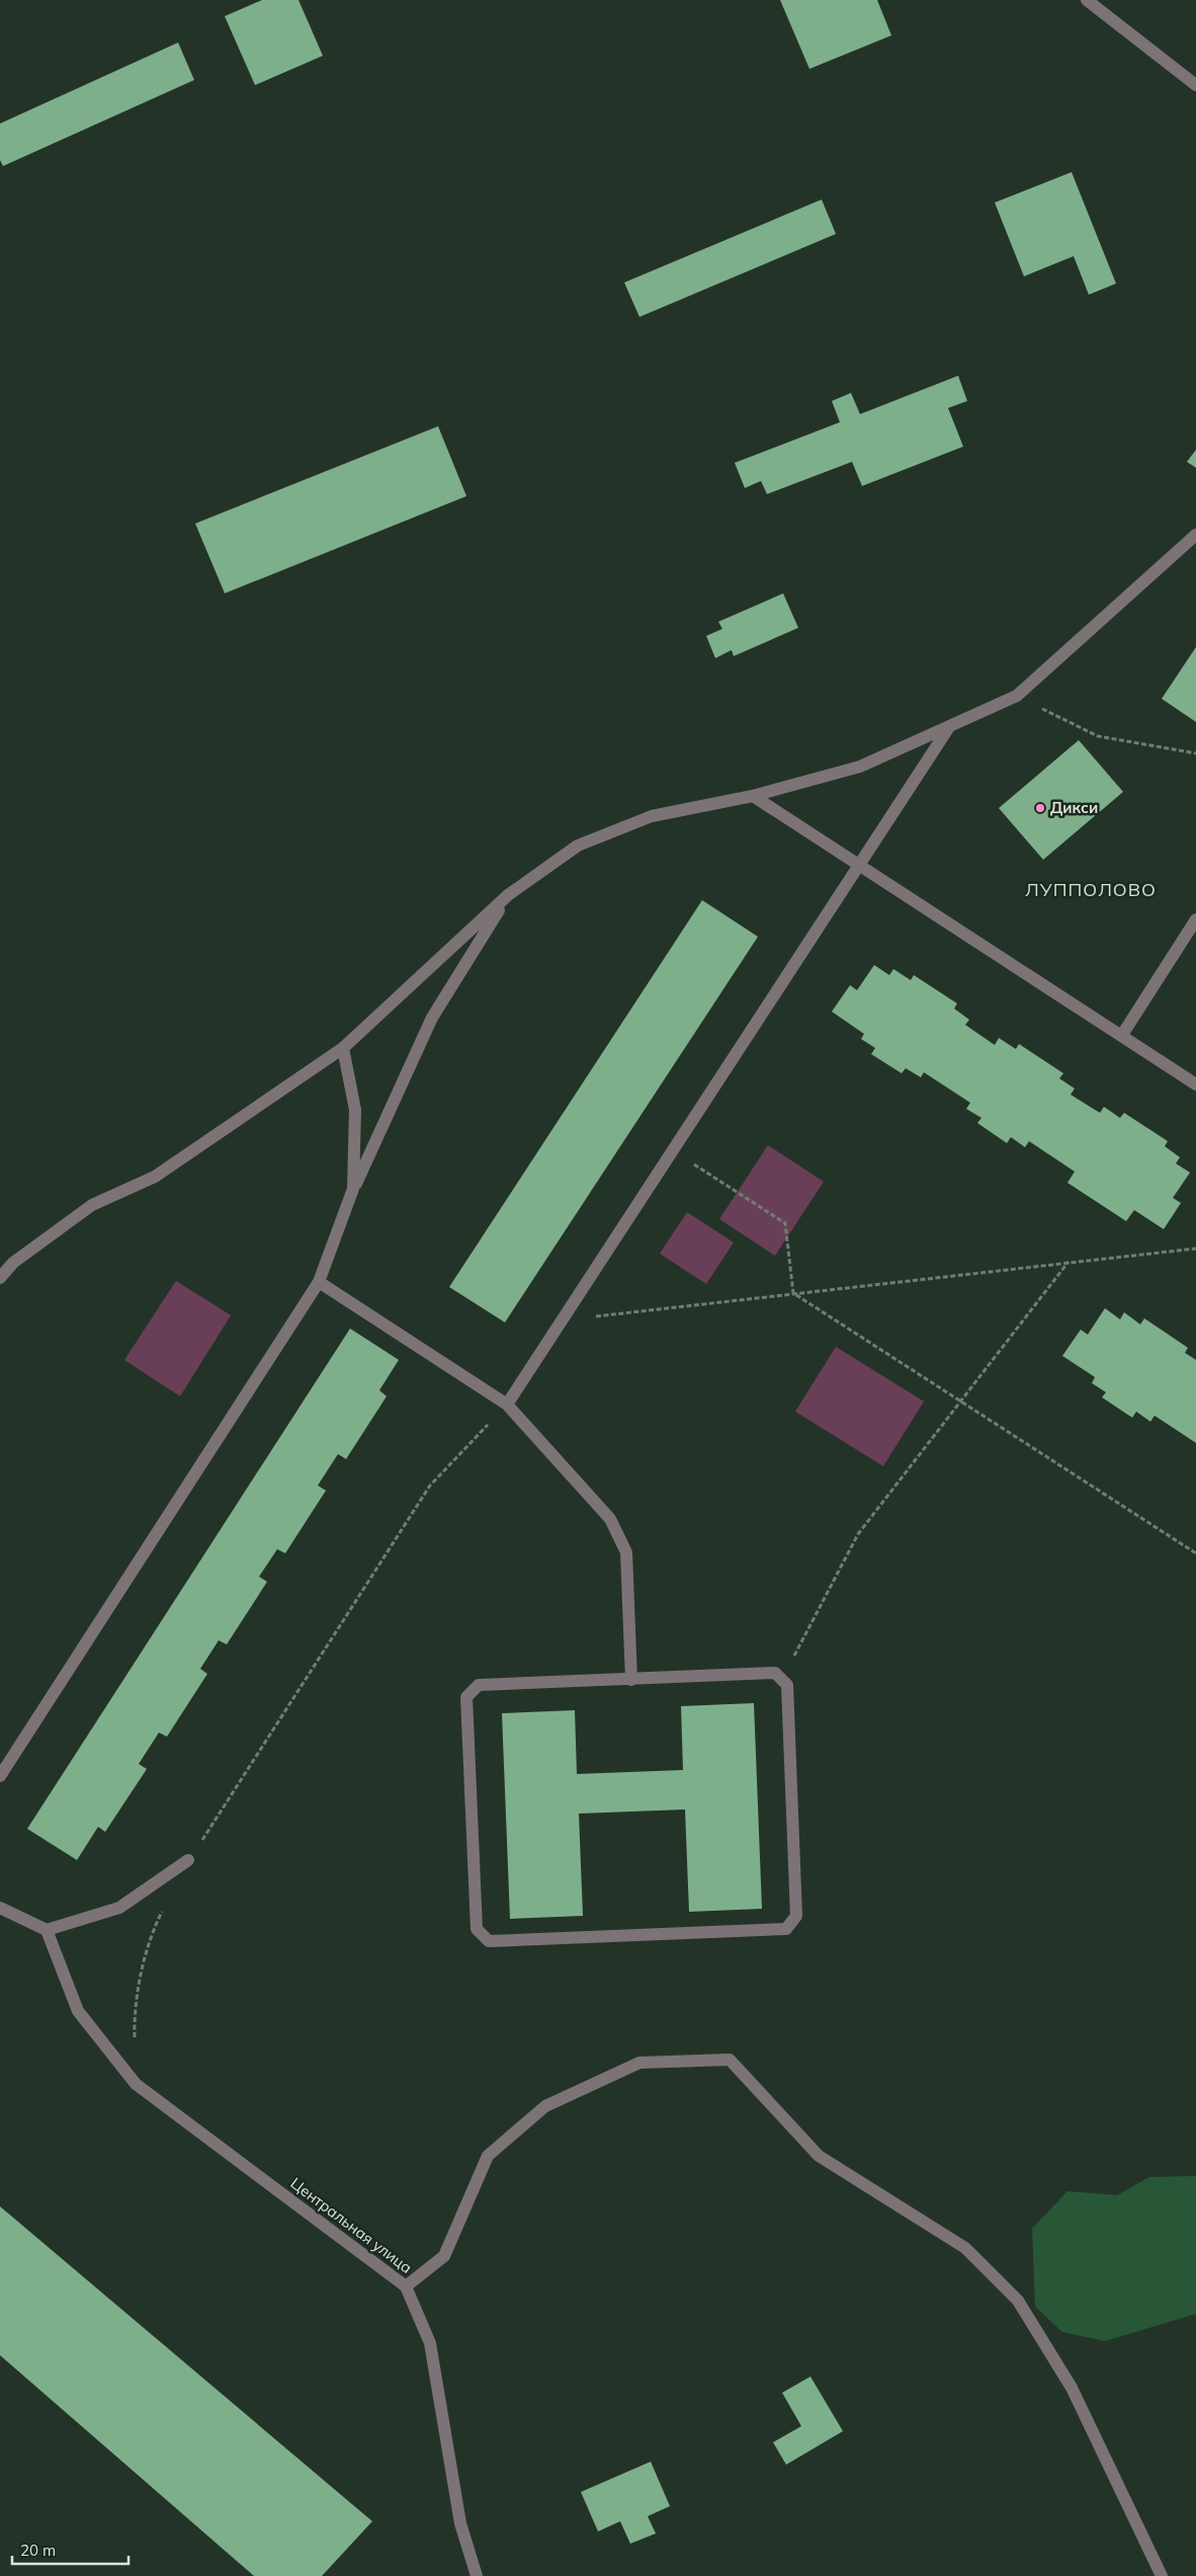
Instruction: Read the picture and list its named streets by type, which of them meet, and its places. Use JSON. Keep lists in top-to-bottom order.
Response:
{
  "streets": {
    "street": ["Центральная улица"]
  },
  "districts": ["ЛУППОЛОВО"],
  "places": ["Дикси"],
  "scale_bar": "20 m"
}
